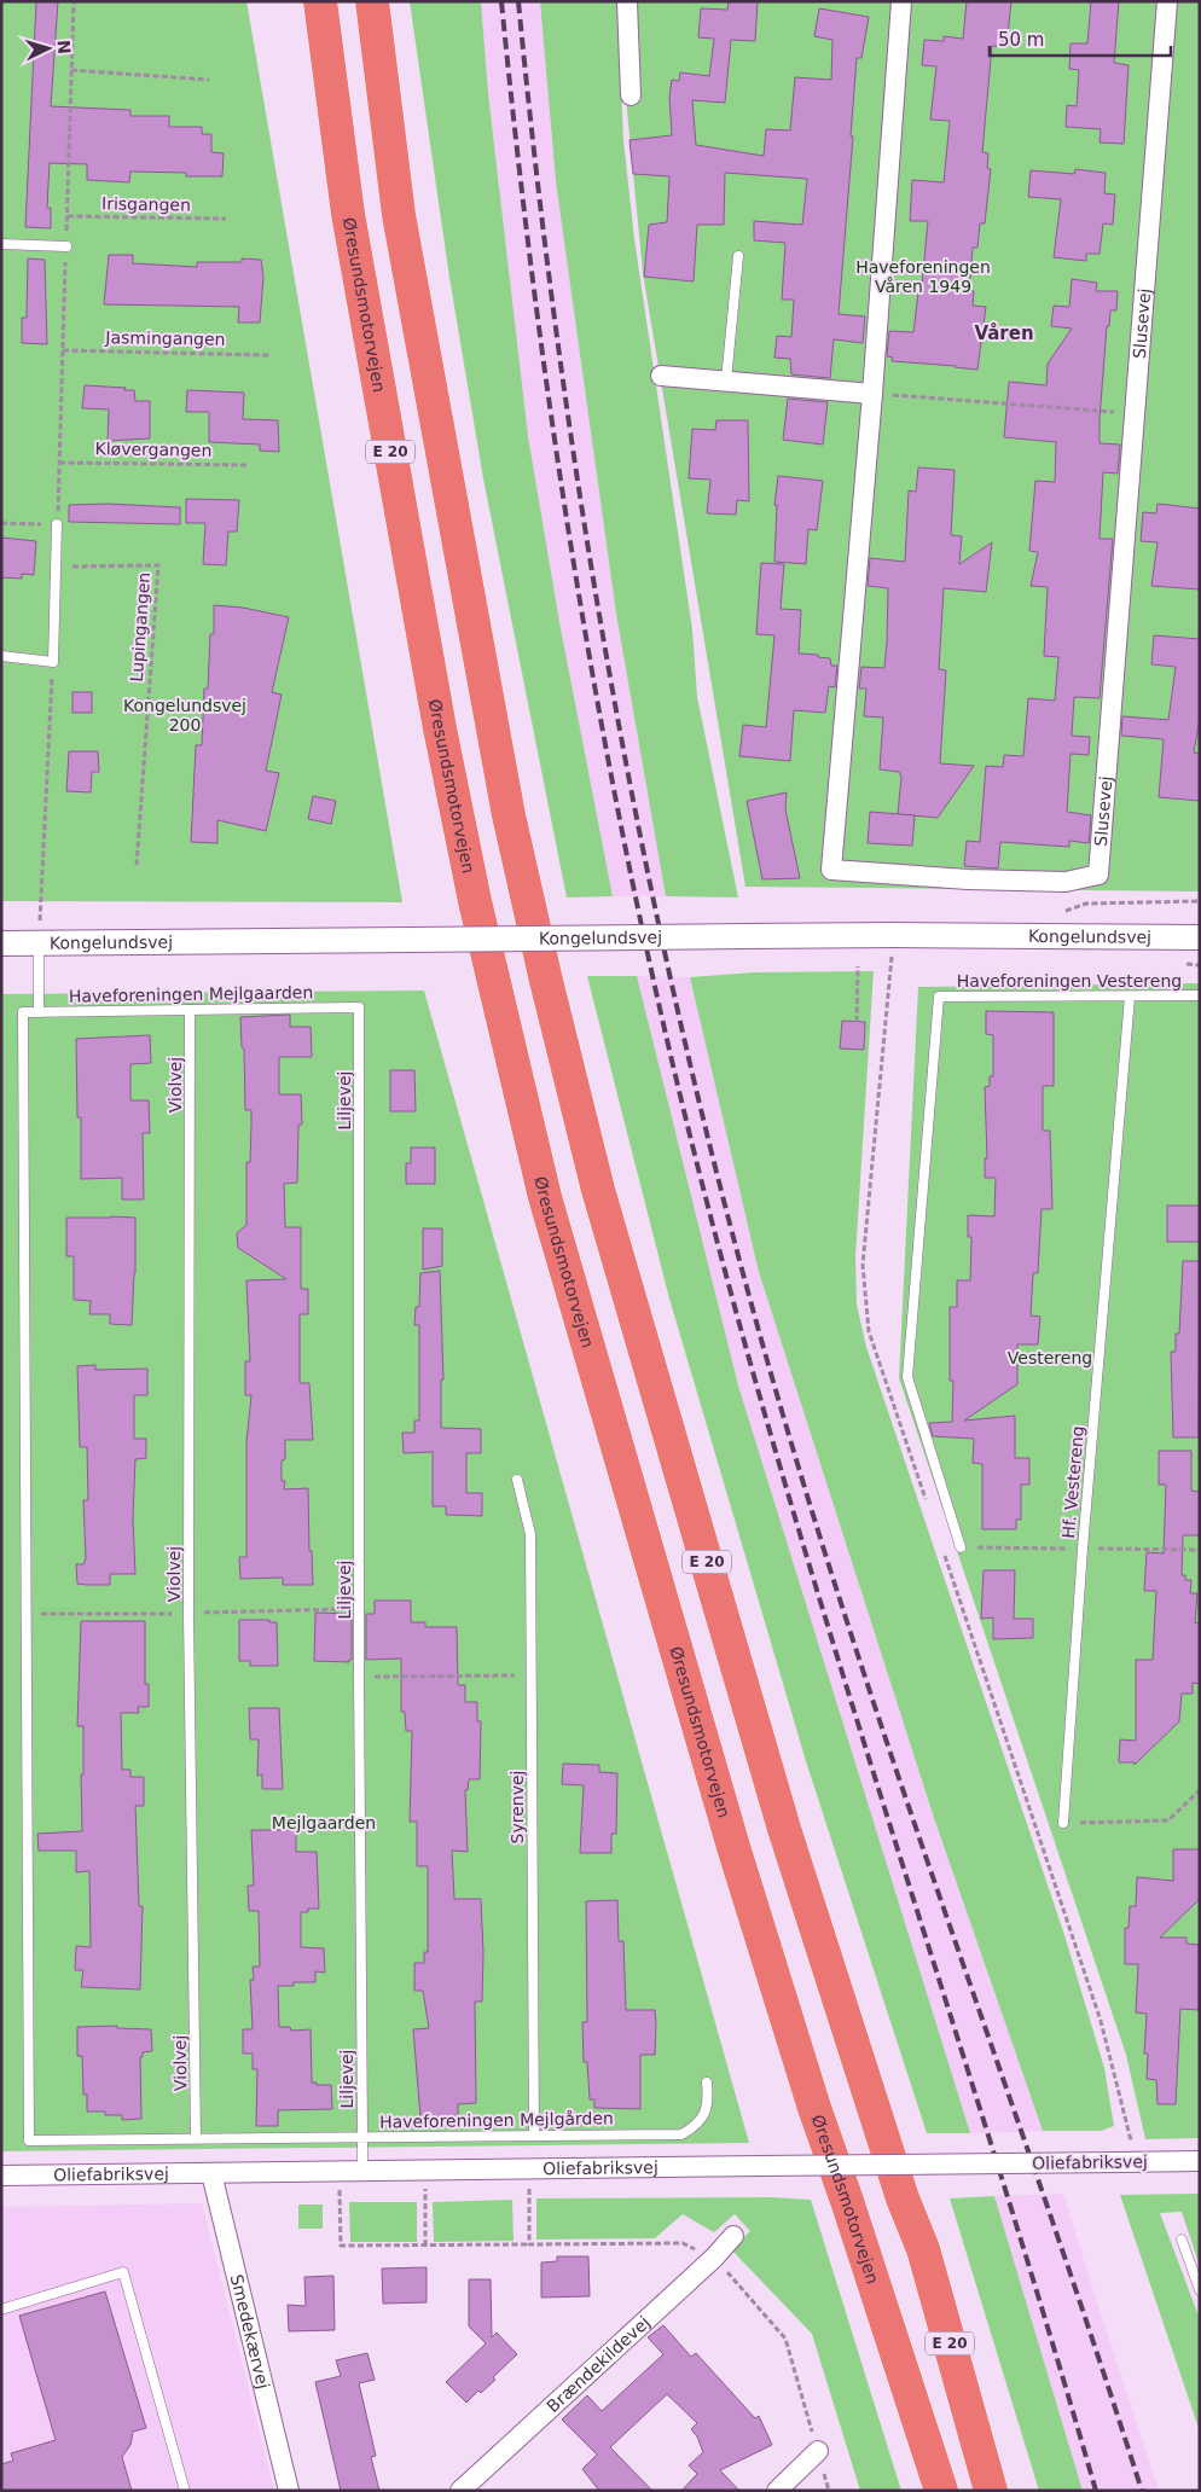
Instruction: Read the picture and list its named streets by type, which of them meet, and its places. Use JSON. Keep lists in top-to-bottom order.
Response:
{
  "streets": {
    "highway": ["Øresundsmotorvejen", "E 20"],
    "street": [
      "Slusevej",
      "Kongelundsvej",
      "Oliefabriksvej",
      "Smedekærvej",
      "Brændekildevej"
    ],
    "lane": [
      "Haveforeningen Vestereng",
      "Haveforeningen Mejlgaarden",
      "Violvej",
      "Liljevej",
      "Hf. Vestereng",
      "Syrenvej",
      "Haveforeningen Mejlgården"
    ],
    "path": [
      "Irisgangen",
      "Jasmingangen",
      "Kløvergangen",
      "Lupingangen"
    ]
  },
  "crossings": [
    ["Haveforeningen Vestereng", "Hf. Vestereng"],
    ["Haveforeningen Mejlgaarden", "Violvej"],
    ["Haveforeningen Mejlgaarden", "Liljevej"],
    ["Haveforeningen Mejlgaarden", "Haveforeningen Mejlgården"],
    ["Violvej", "Haveforeningen Mejlgården"],
    ["Liljevej", "Haveforeningen Mejlgården"],
    ["Liljevej", "Oliefabriksvej"],
    ["Syrenvej", "Haveforeningen Mejlgården"],
    ["Oliefabriksvej", "Smedekærvej"]
  ],
  "districts": ["Våren"],
  "parks": [
    "Haveforeningen Våren 1949",
    "Kongelundsvej 200",
    "Vestereng",
    "Mejlgaarden"
  ],
  "scale_bar": "50 m",
  "north": "right"
}
